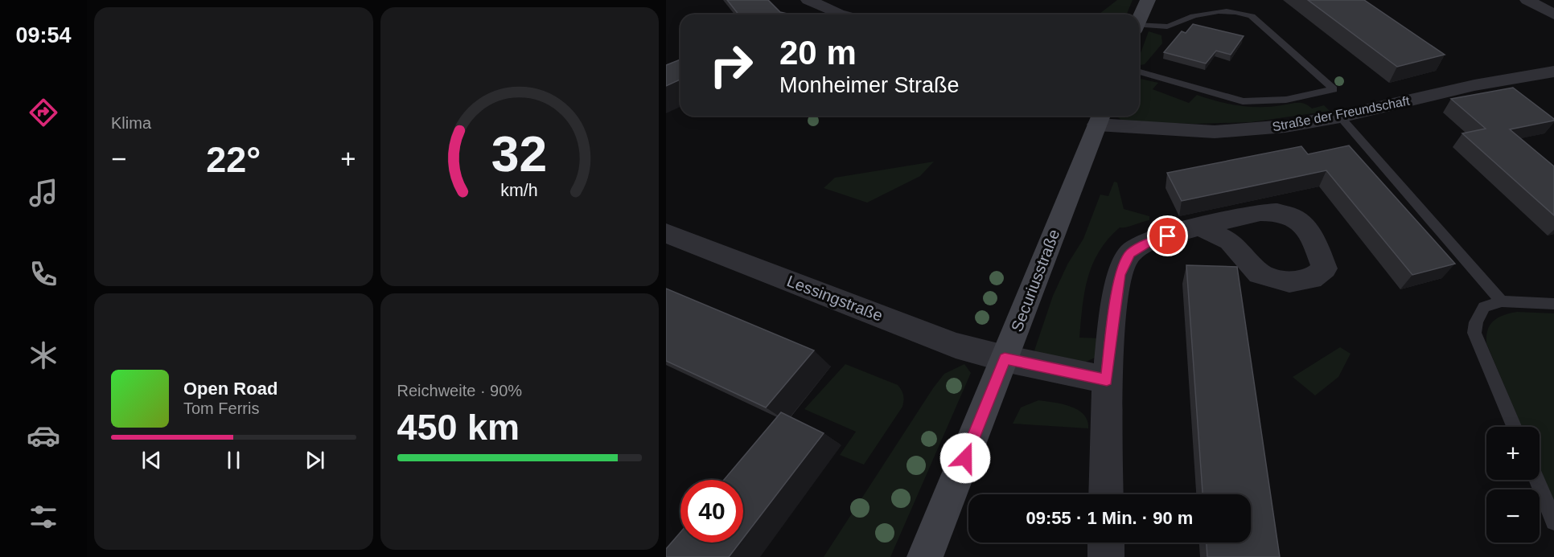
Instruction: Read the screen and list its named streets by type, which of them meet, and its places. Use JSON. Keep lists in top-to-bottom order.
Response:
{
  "streets": {
    "street": ["Straße der Freundschaft", "Securiusstraße", "Lessingstraße"]
  },
  "crossings": [
    ["Straße der Freundschaft", "Securiusstraße"],
    ["Securiusstraße", "Lessingstraße"]
  ],
  "page": {
    "tabs": "09:54",
    "tile": [
      "Klima",
      ["Reichweite · 90%", "450 km"]
    ],
    "turn": ["20 m", "Monheimer Straße"],
    "heat": ["−", "22°", "+"],
    "song": ["Open Road", "Tom Ferris"],
    "map_buttons": ["+", "−"],
    "limit": "40",
    "trip": "09:55 · 1 Min. · 90 m",
    "gauge": ["32", "km/h"]
  }
}
